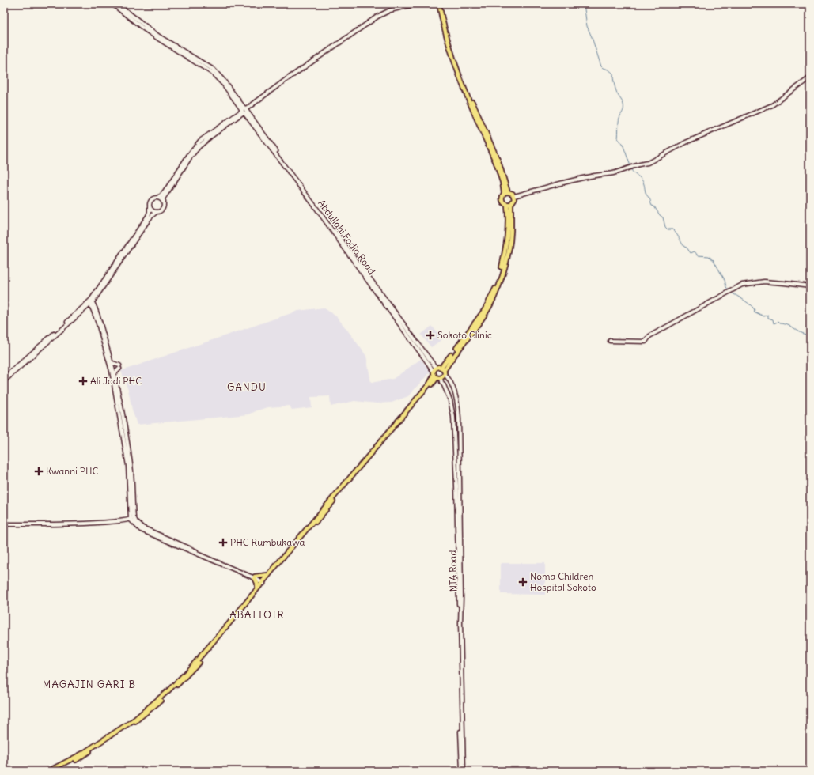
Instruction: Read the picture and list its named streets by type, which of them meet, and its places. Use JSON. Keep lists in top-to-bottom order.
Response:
{
  "streets": {
    "main road": ["Abdullahi Fodio Road", "NTA Road"]
  },
  "crossings": [
    ["Abdullahi Fodio Road", "NTA Road"]
  ],
  "districts": ["GANDU", "ABATTOIR", "MAGAJIN GARI B"],
  "places": {
    "health": [
      "Sokoto Clinic",
      "Ali Jodi PHC",
      "Kwanni PHC",
      "PHC Rumbukawa",
      "Noma Children Hospital Sokoto"
    ]
  }
}
